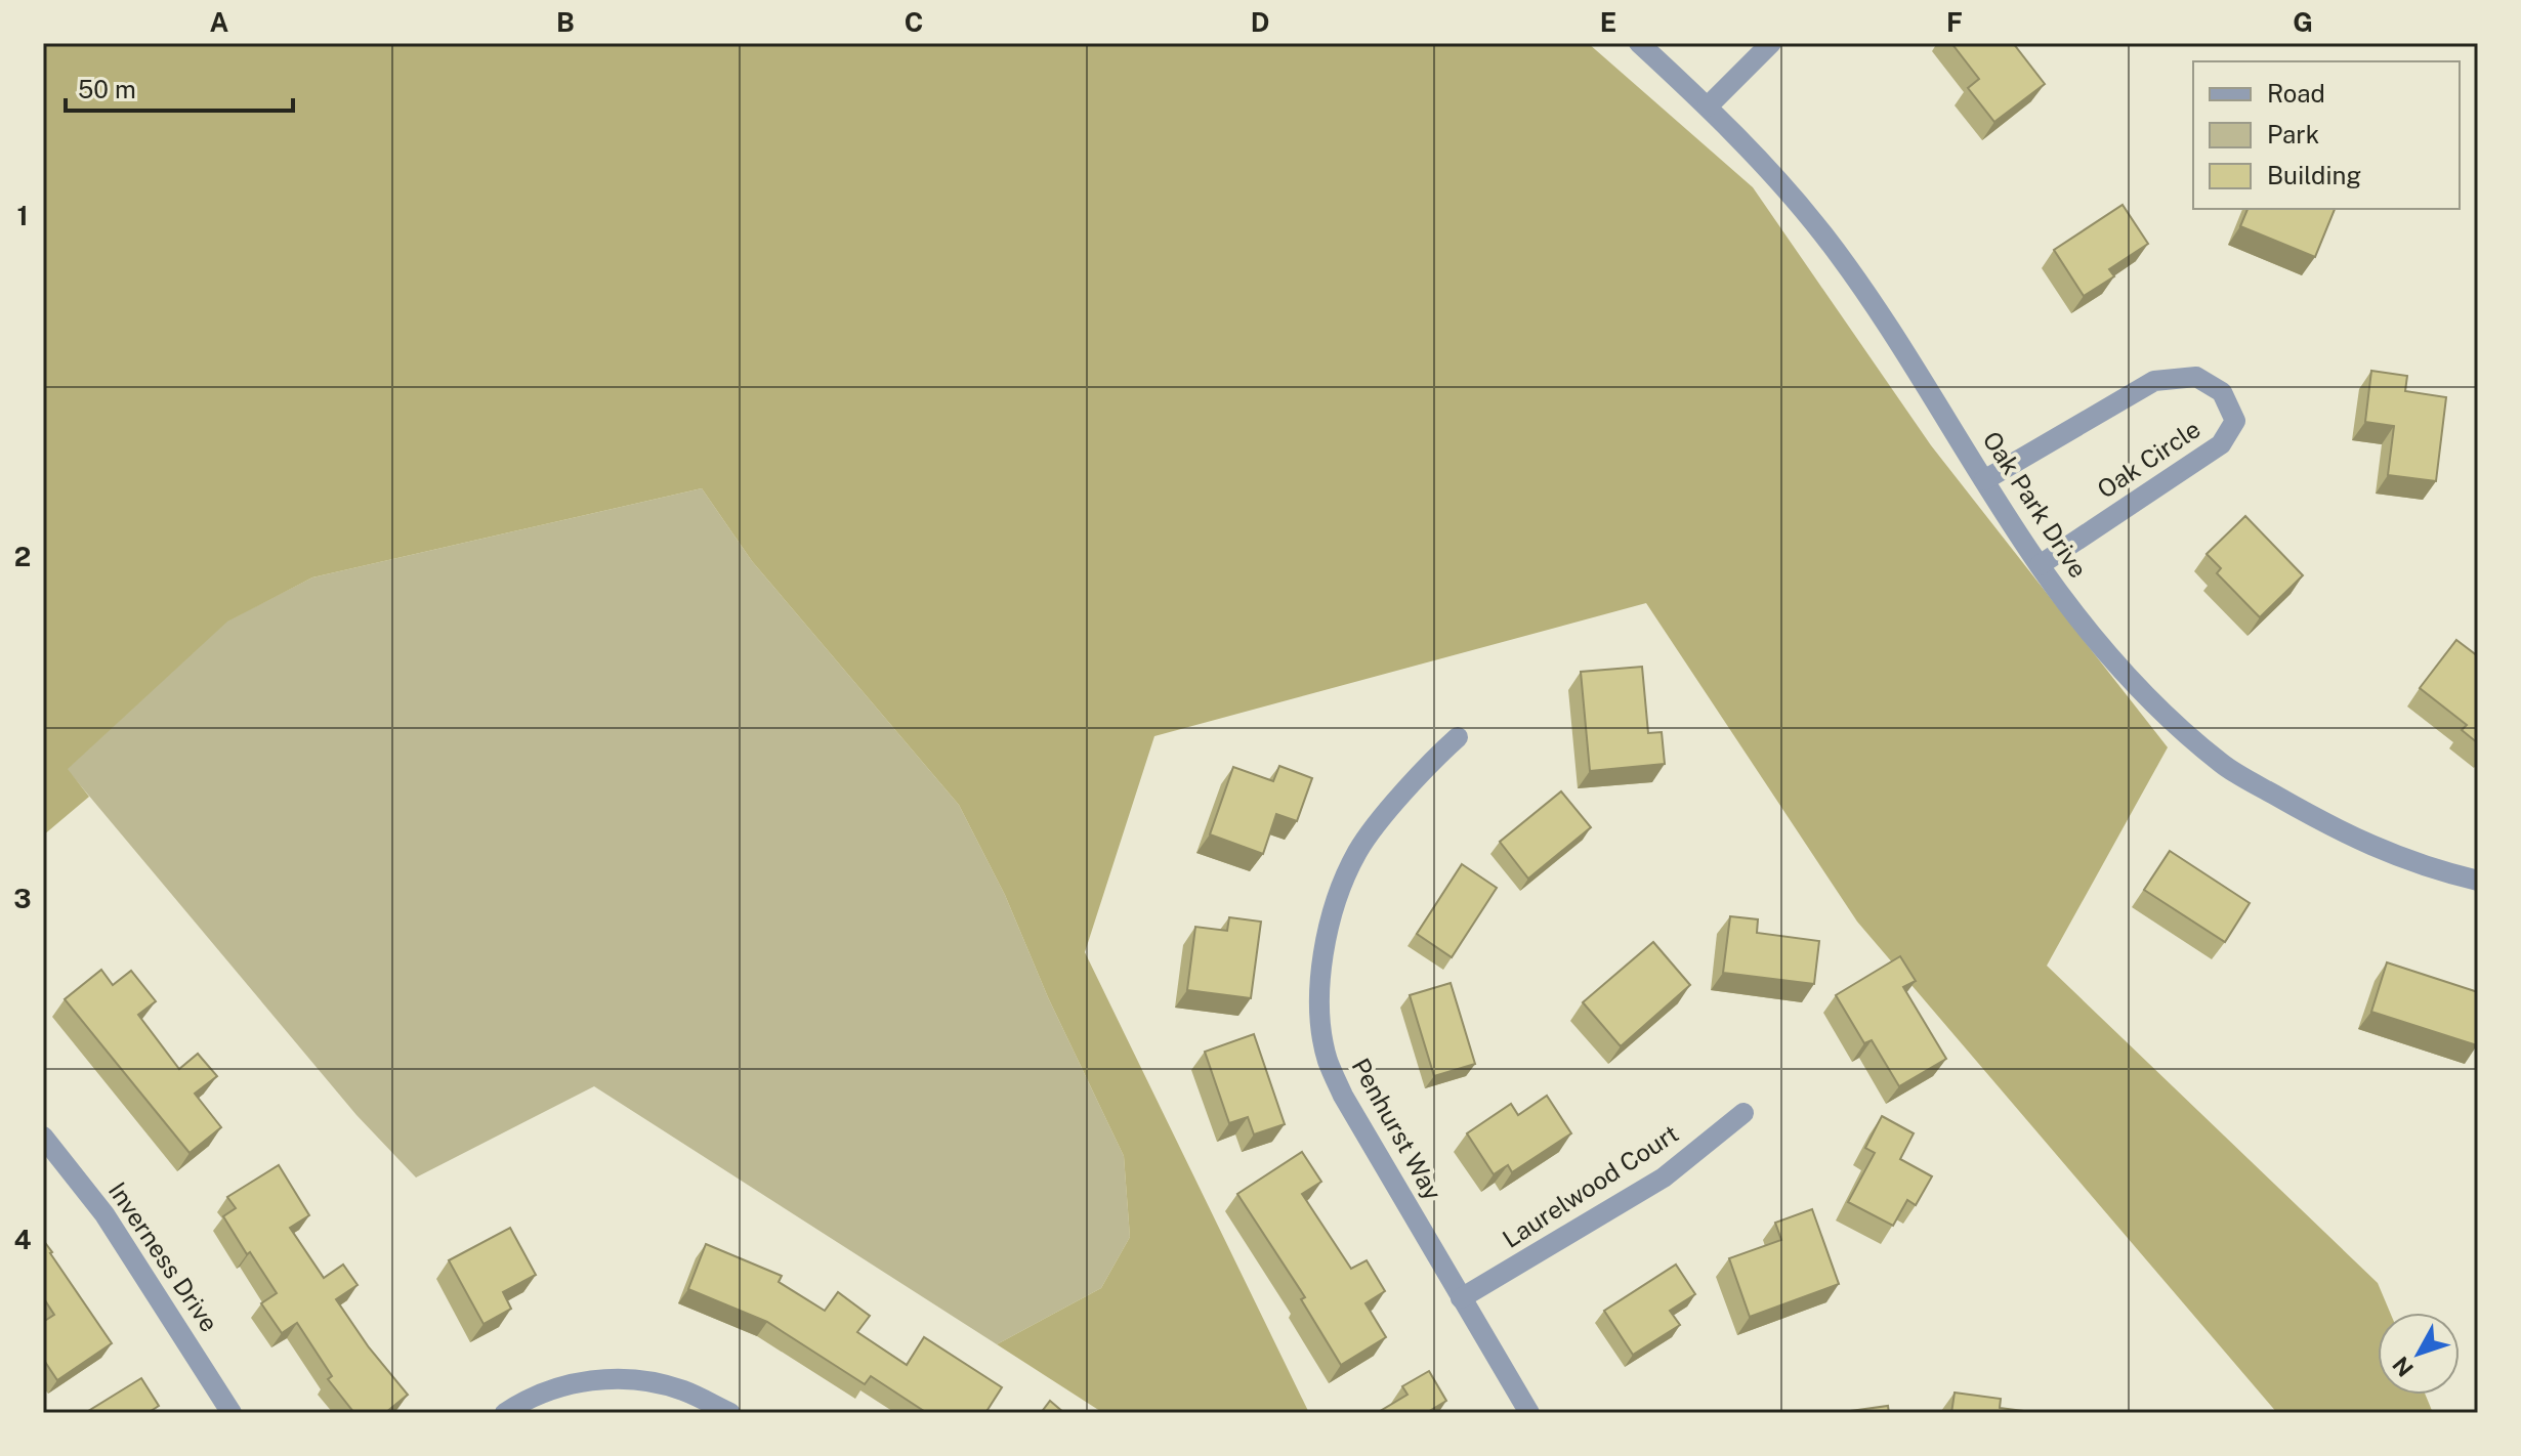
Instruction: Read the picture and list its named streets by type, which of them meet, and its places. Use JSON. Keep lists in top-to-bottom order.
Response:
{
  "streets": {
    "street": [
      "Oak Circle",
      "Oak Park Drive",
      "Penhurst Way",
      "Laurelwood Court",
      "Inverness Drive"
    ]
  },
  "crossings": [
    ["Oak Circle", "Oak Park Drive"],
    ["Penhurst Way", "Laurelwood Court"]
  ],
  "legend": ["Road", "Park", "Building"],
  "scale_bar": "50 m",
  "north": "bottom left",
  "grid": {
    "columns": [
      "A",
      "B",
      "C",
      "D",
      "E",
      "F",
      "G"
    ],
    "rows": [
      "1",
      "2",
      "3",
      "4"
    ]
  }
}
